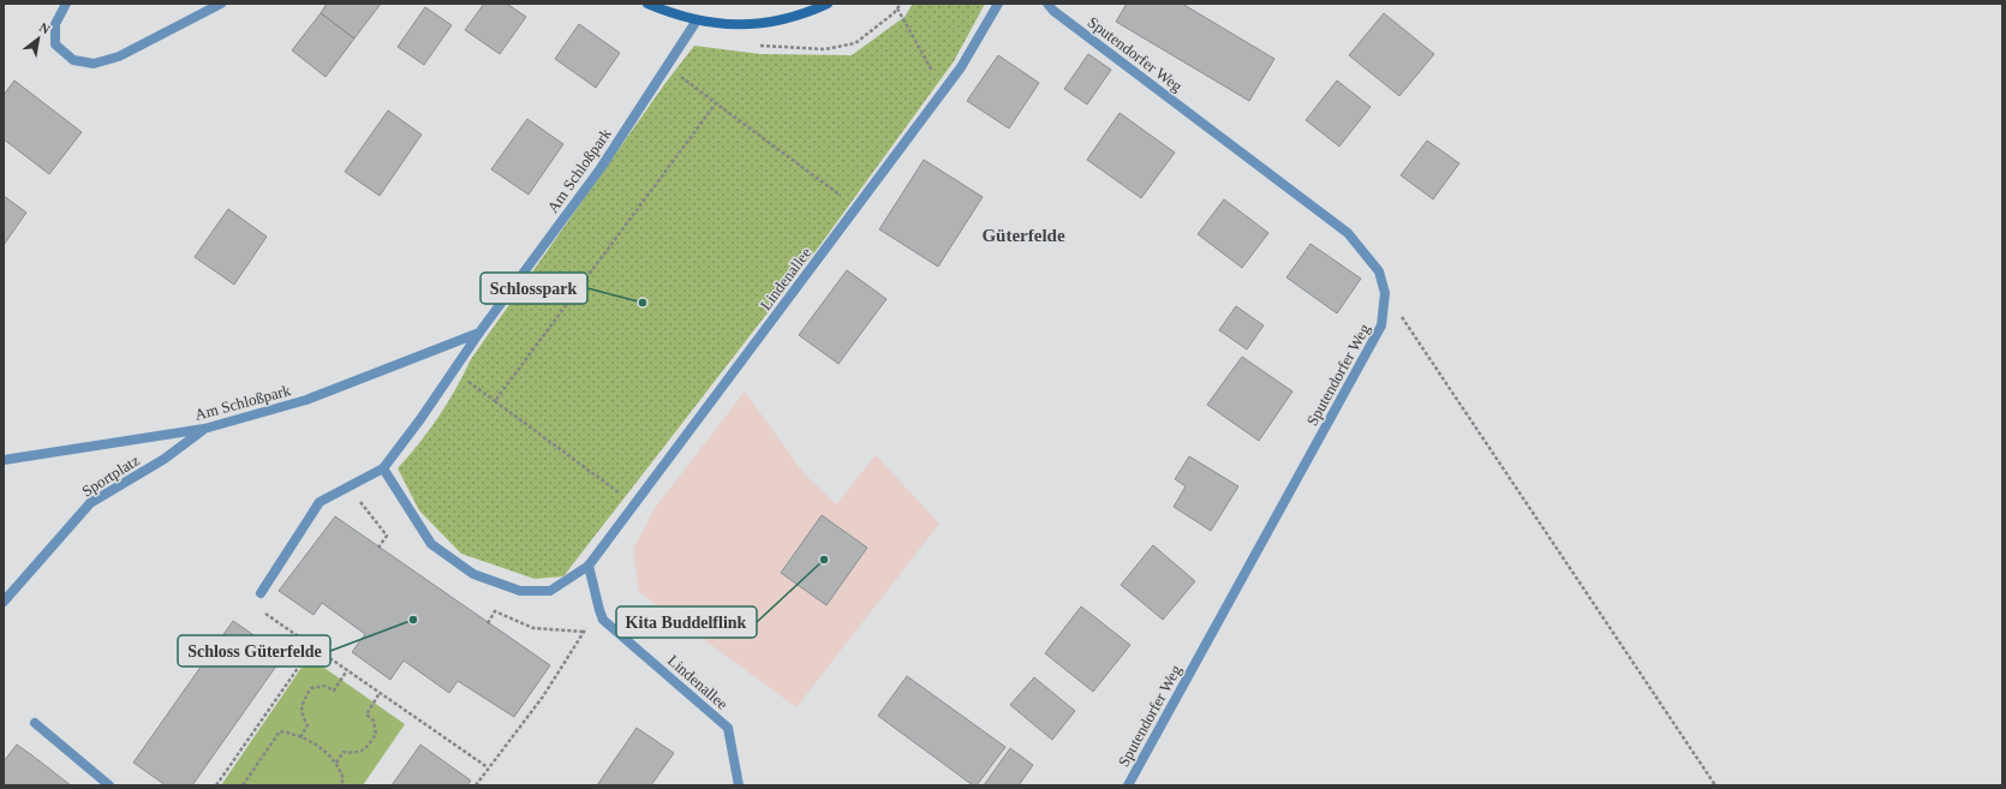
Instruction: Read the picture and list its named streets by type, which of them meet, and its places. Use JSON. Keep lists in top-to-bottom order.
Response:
{
  "streets": {
    "street": [
      "Sputendorfer Weg",
      "Am Schloßpark",
      "Lindenallee",
      "Sportplatz"
    ]
  },
  "crossings": [
    ["Am Schloßpark", "Lindenallee"],
    ["Am Schloßpark", "Sportplatz"]
  ],
  "districts": ["Güterfelde"],
  "places": ["Schlosspark", "Kita Buddelflink", "Schloss Güterfelde"],
  "north": "top right"
}
